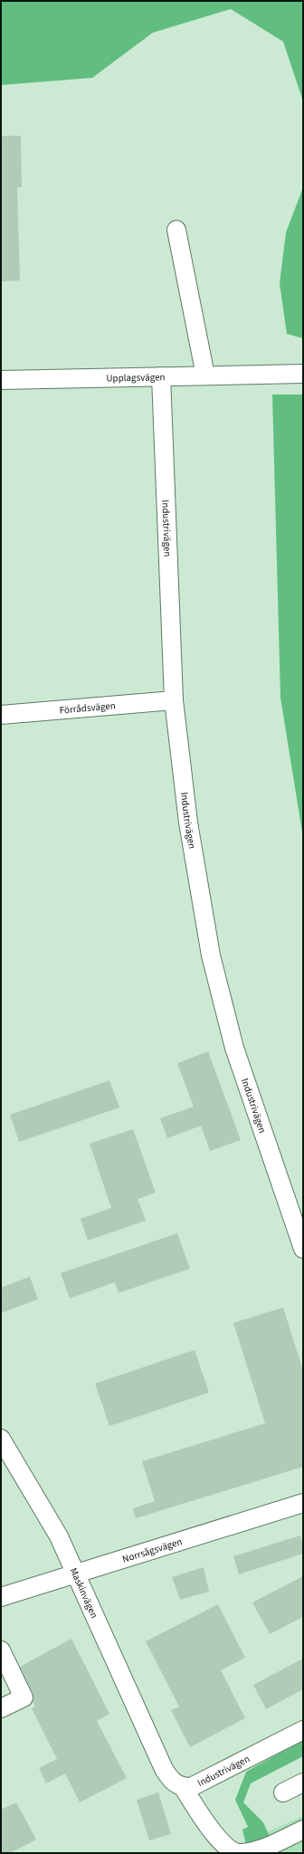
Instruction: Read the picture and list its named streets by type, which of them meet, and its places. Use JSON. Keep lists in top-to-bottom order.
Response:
{
  "streets": {
    "street": [
      "Upplagsvägen",
      "Industrivägen",
      "Förrådsvägen",
      "Norrsågsvägen",
      "Maskinvägen"
    ]
  },
  "crossings": [
    ["Upplagsvägen", "Industrivägen"],
    ["Industrivägen", "Förrådsvägen"],
    ["Industrivägen", "Maskinvägen"],
    ["Norrsågsvägen", "Maskinvägen"]
  ]
}
